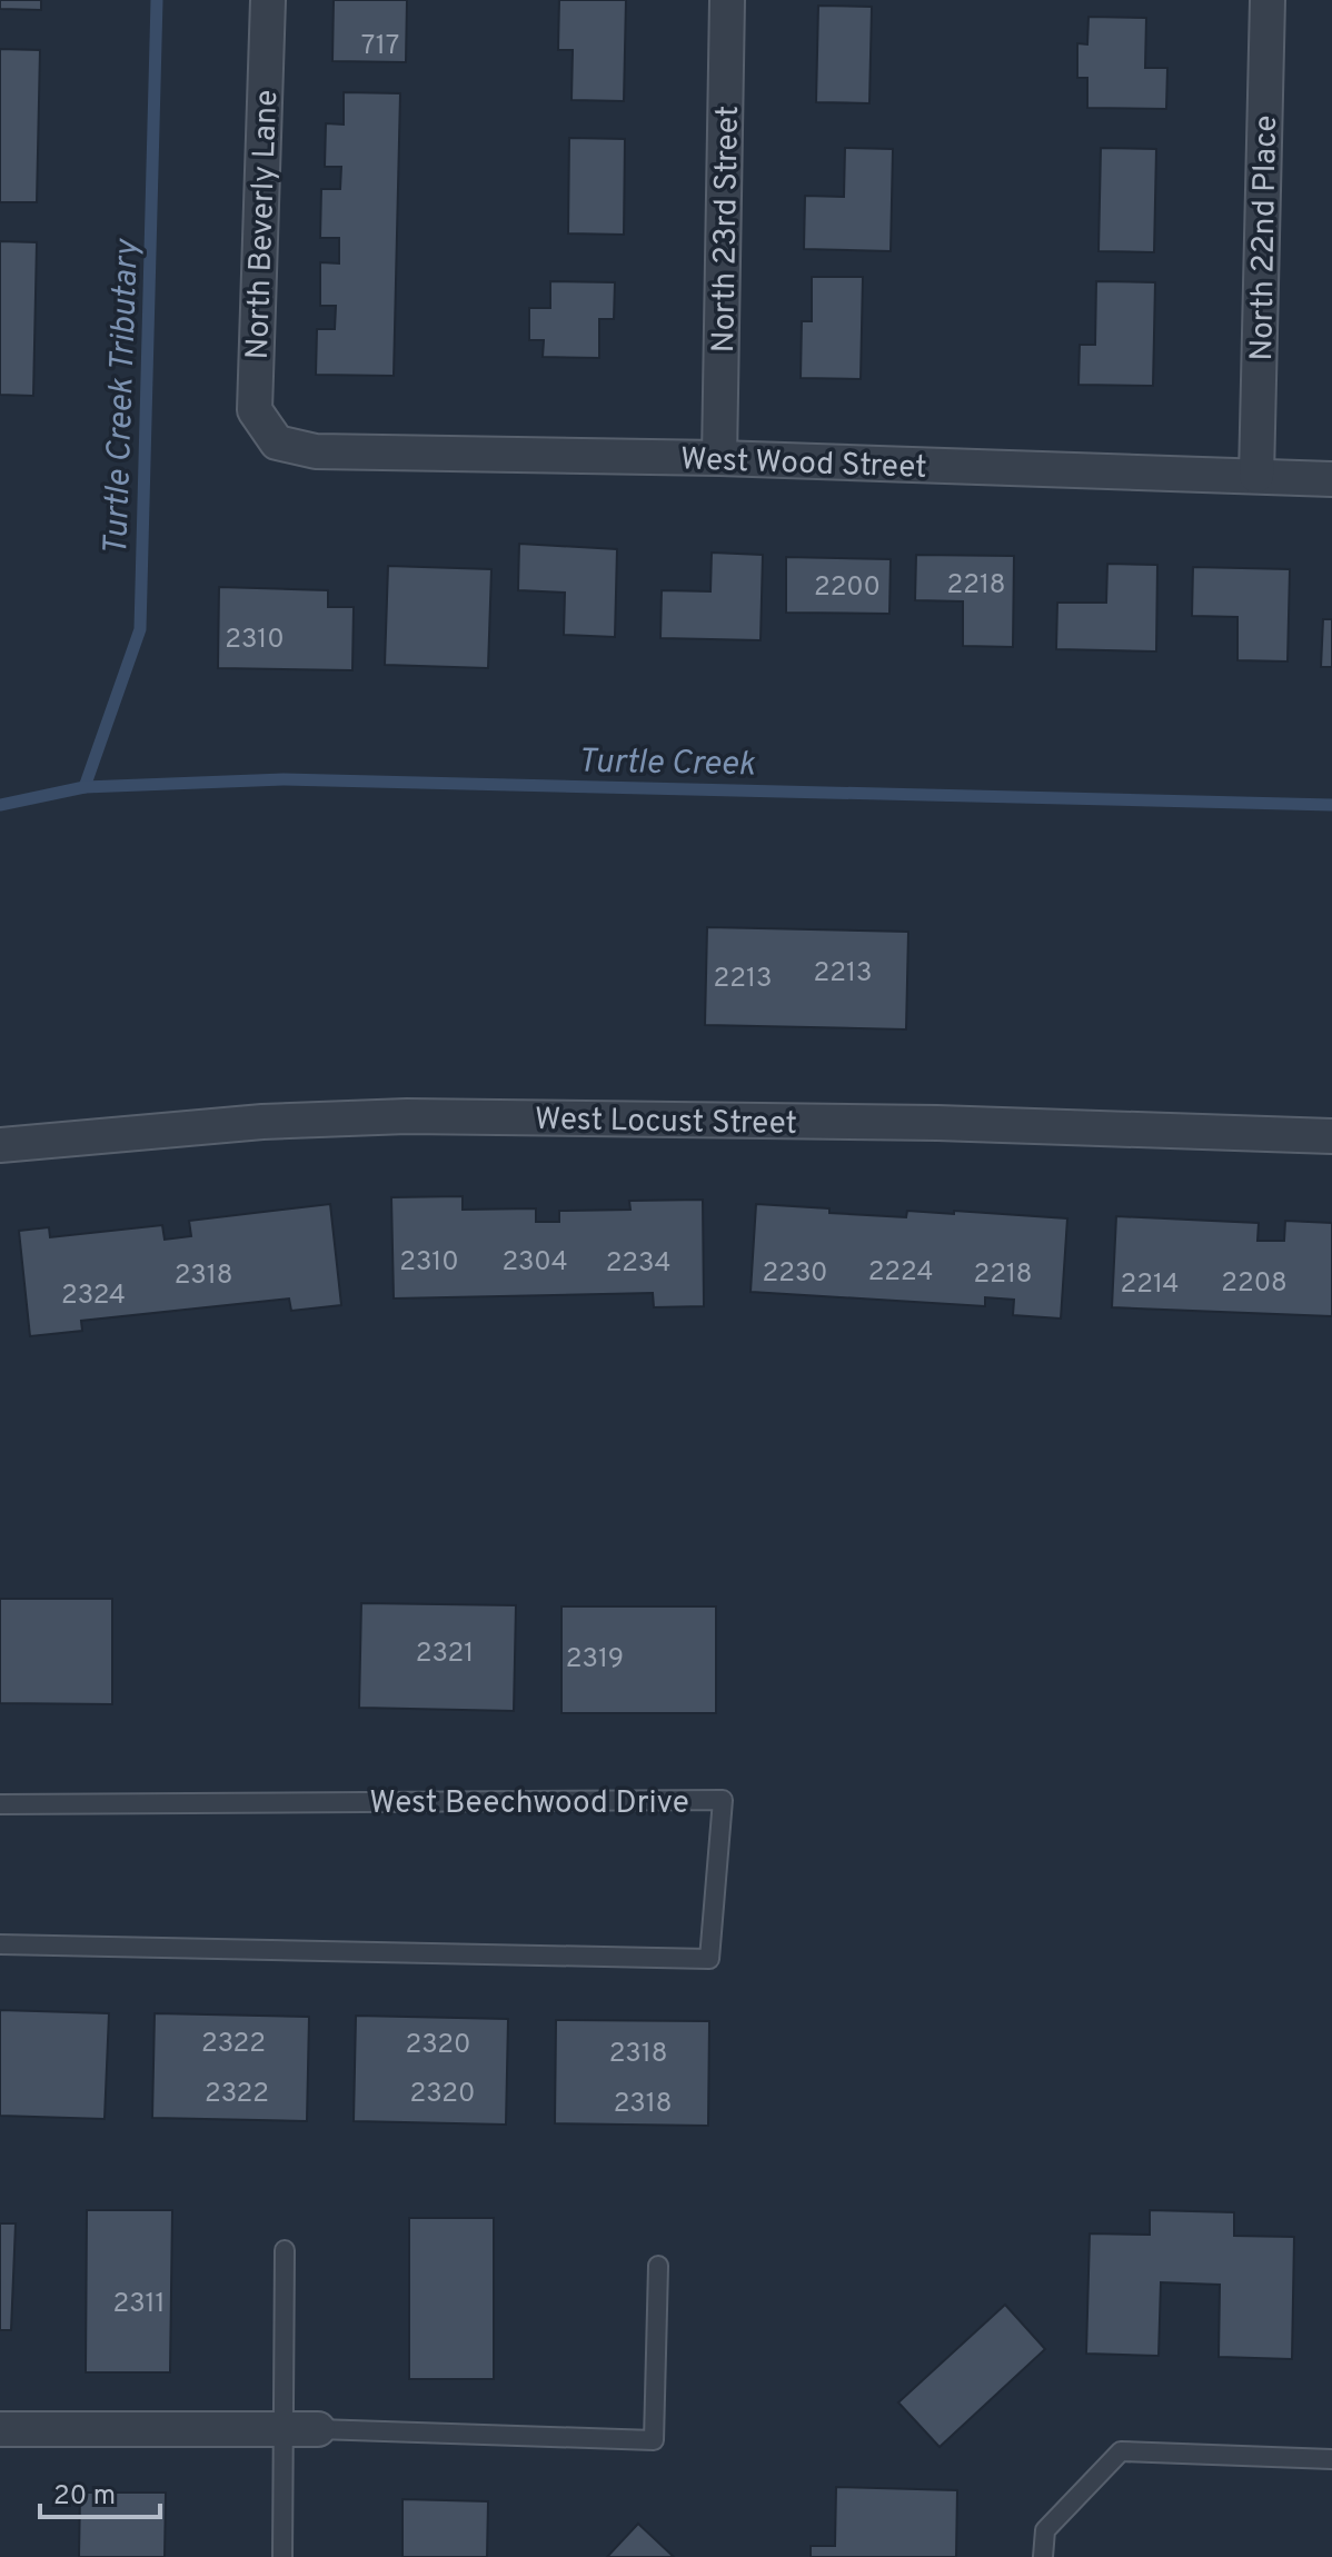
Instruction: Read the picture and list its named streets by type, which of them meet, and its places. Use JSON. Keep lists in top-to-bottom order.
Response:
{
  "streets": {
    "street": [
      "North Beverly Lane",
      "North 23rd Street",
      "North 22nd Place",
      "West Wood Street",
      "West Locust Street"
    ],
    "lane": ["West Beechwood Drive"]
  },
  "crossings": [
    ["North Beverly Lane", "West Wood Street"],
    ["North 23rd Street", "West Wood Street"],
    ["North 22nd Place", "West Wood Street"]
  ],
  "water": ["Turtle Creek Tributary", "Turtle Creek"],
  "house_numbers": [
    "717",
    "2218",
    "2200",
    "2310",
    "2213",
    "2213",
    "2310",
    "2304",
    "2234",
    "2224",
    "2230",
    "2218",
    "2318",
    "2208",
    "2214",
    "2324",
    "2321",
    "2319",
    "2322",
    "2320",
    "2318",
    "2322",
    "2320",
    "2318",
    "2311"
  ],
  "scale_bar": "20 m"
}
